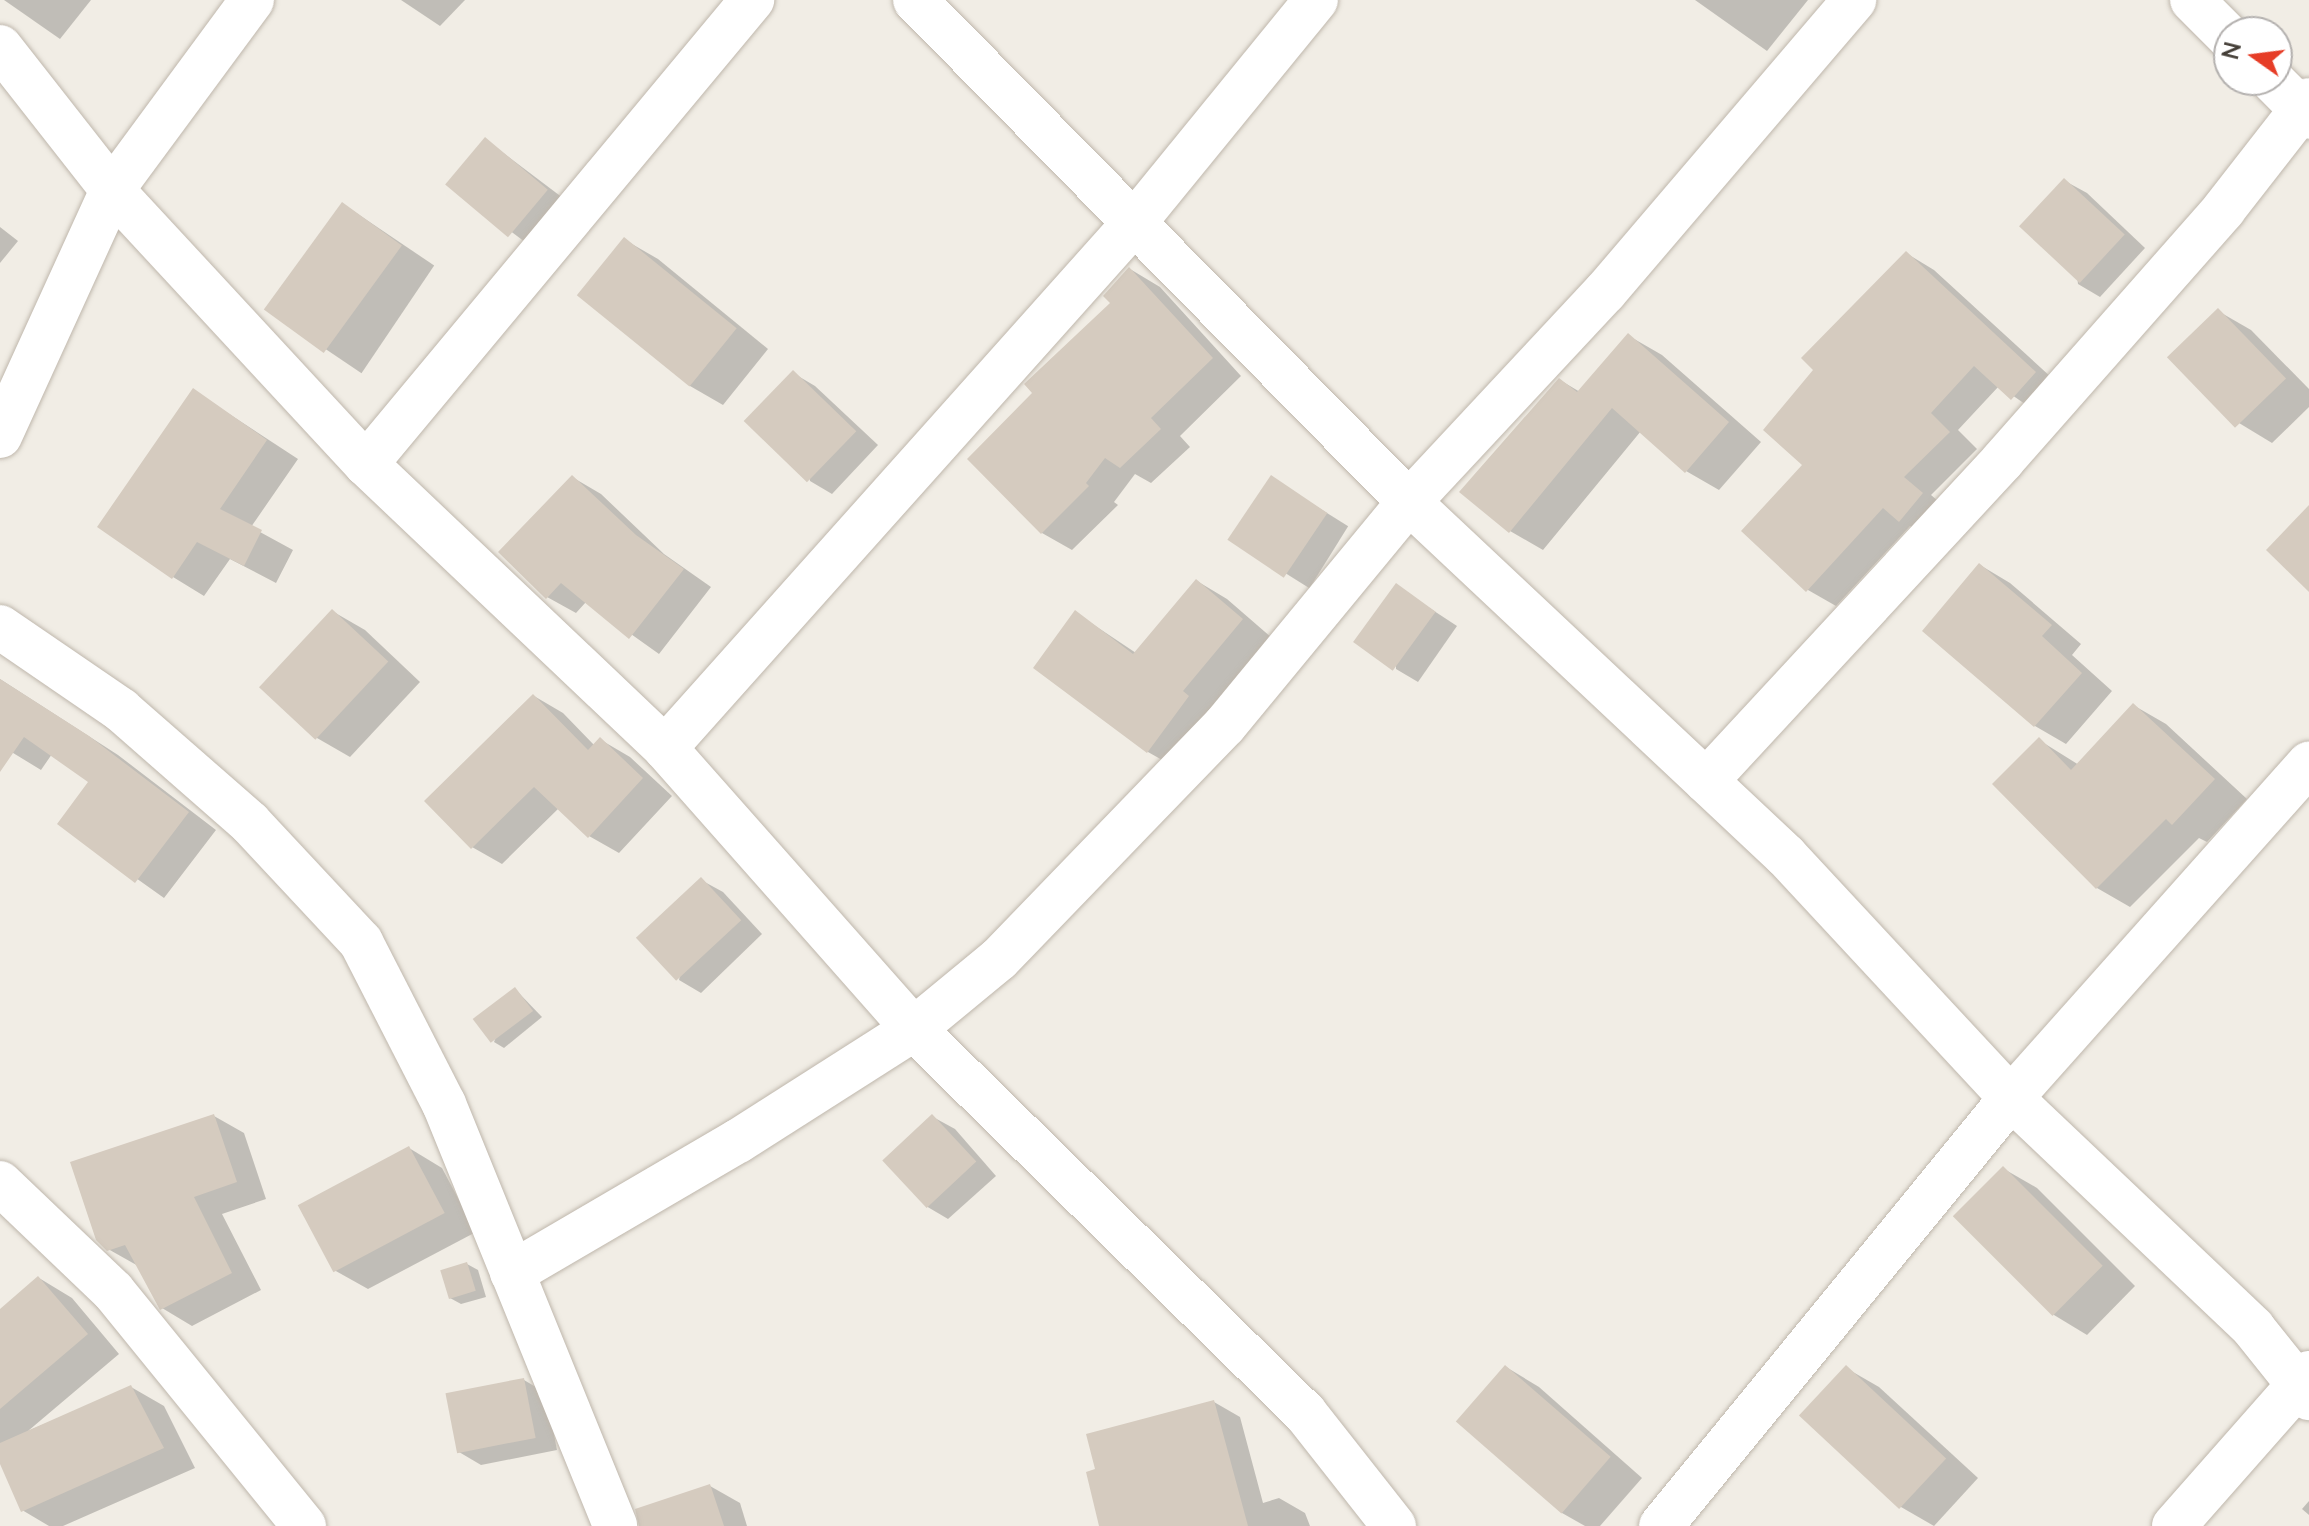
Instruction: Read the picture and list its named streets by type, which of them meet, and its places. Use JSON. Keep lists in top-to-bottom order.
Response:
{
  "north": "left"
}
